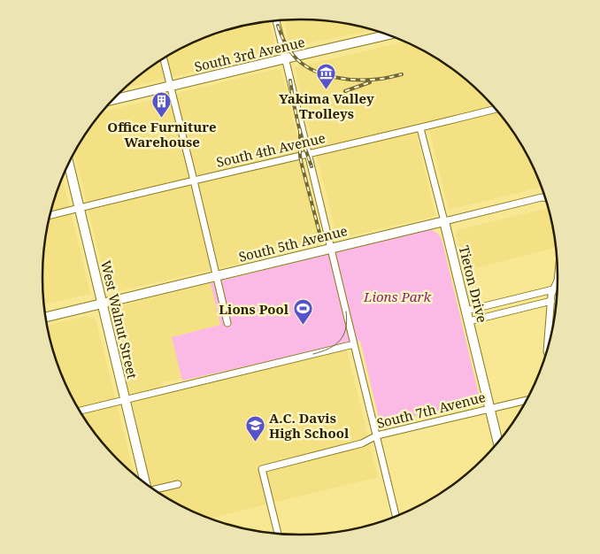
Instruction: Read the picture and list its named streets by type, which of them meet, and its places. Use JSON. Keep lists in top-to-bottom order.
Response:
{
  "streets": {
    "main road": [
      "South 3rd Avenue",
      "South 5th Avenue",
      "Tieton Drive",
      "West Walnut Street"
    ],
    "street": ["South 4th Avenue", "South 7th Avenue"]
  },
  "crossings": [
    ["South 4th Avenue", "Tieton Drive"],
    ["South 4th Avenue", "West Walnut Street"],
    ["South 5th Avenue", "Tieton Drive"],
    ["South 5th Avenue", "West Walnut Street"],
    ["Tieton Drive", "South 7th Avenue"]
  ],
  "parks": ["Lions Park"],
  "places": {
    "museum": ["Yakima Valley Trolleys"],
    "building": ["Office Furniture Warehouse"],
    "sports": ["Lions Pool"],
    "school or university": ["A.C. Davis High School"]
  }
}
